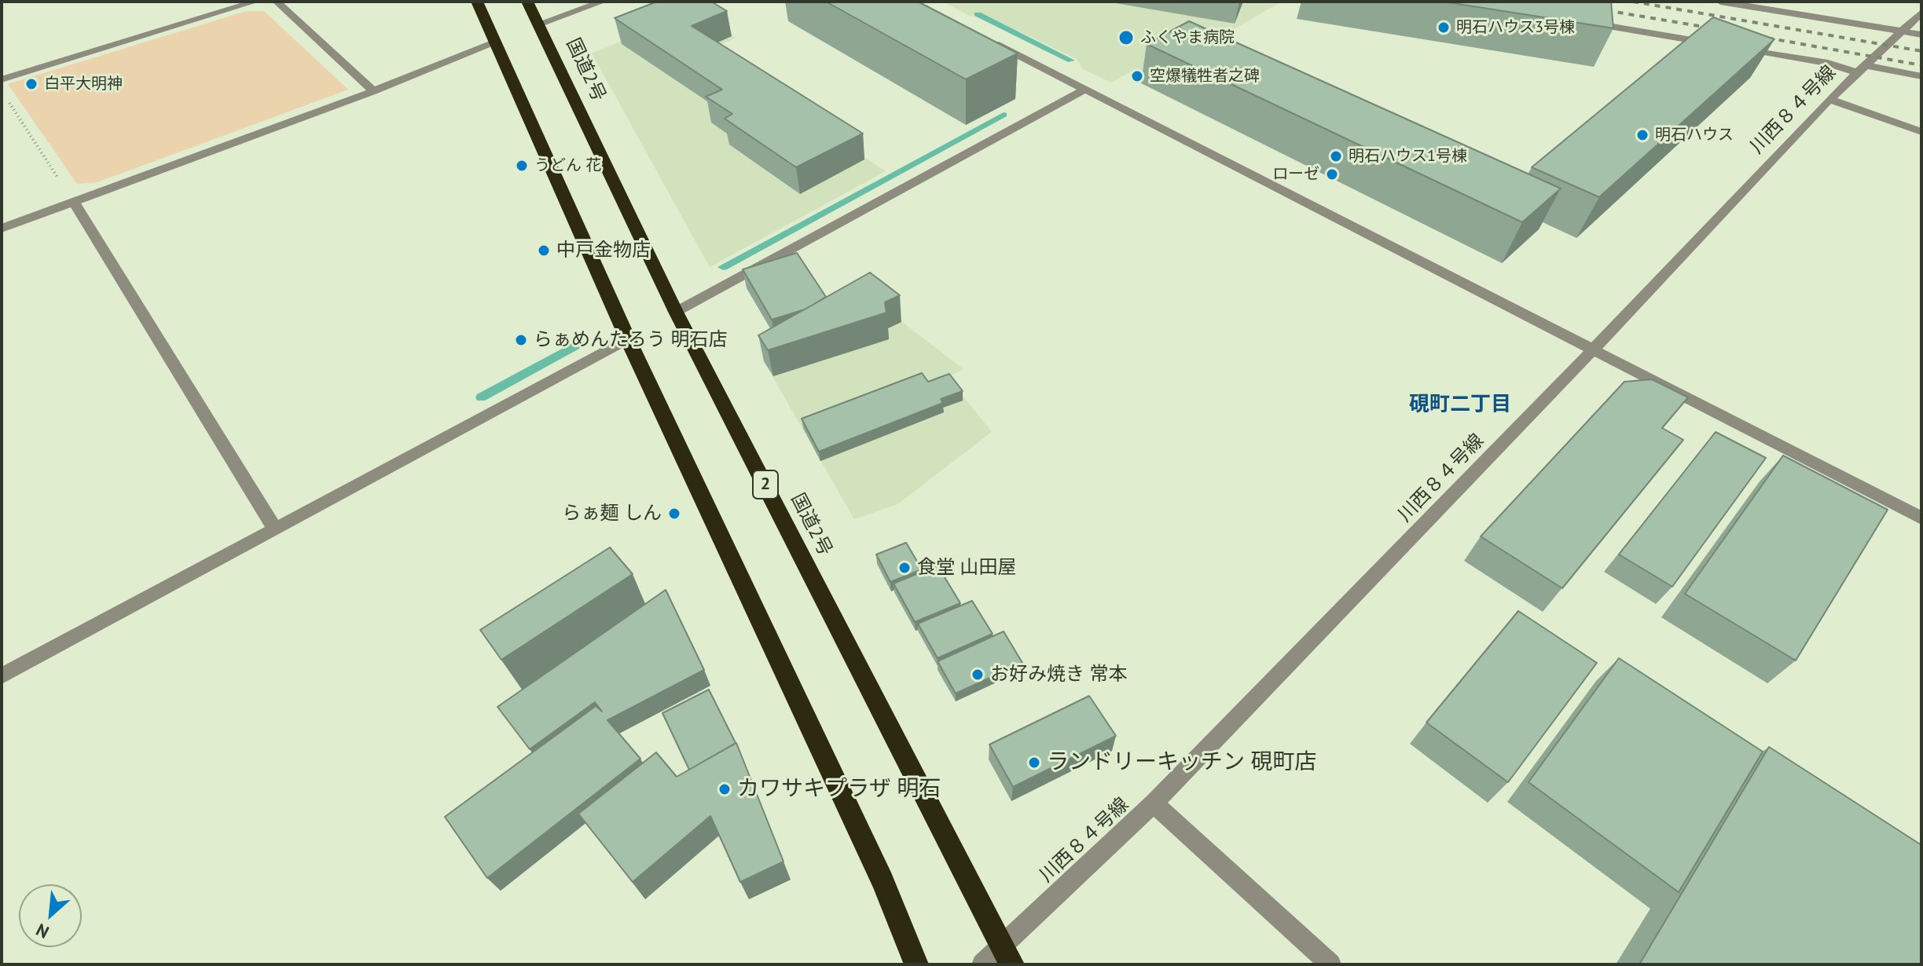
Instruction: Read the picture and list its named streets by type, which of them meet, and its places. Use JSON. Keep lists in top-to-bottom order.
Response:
{
  "streets": {
    "highway": ["国道2号", "2"],
    "street": ["川西８４号線"]
  },
  "crossings": [
    ["国道2号", "川西８４号線"]
  ],
  "districts": ["硯町二丁目"],
  "places": [
    "明石ハウス3号棟",
    "ふくやま病院",
    "空爆犠牲者之碑",
    "白平大明神",
    "明石ハウス",
    "明石ハウス1号棟",
    "うどん 花",
    "ローゼ",
    "中戸金物店",
    "らぁめんたろう 明石店",
    "らぁ麺 しん",
    "食堂 山田屋",
    "お好み焼き 常本",
    "ランドリーキッチン 硯町店",
    "カワサキプラザ 明石"
  ],
  "north": "bottom left"
}
